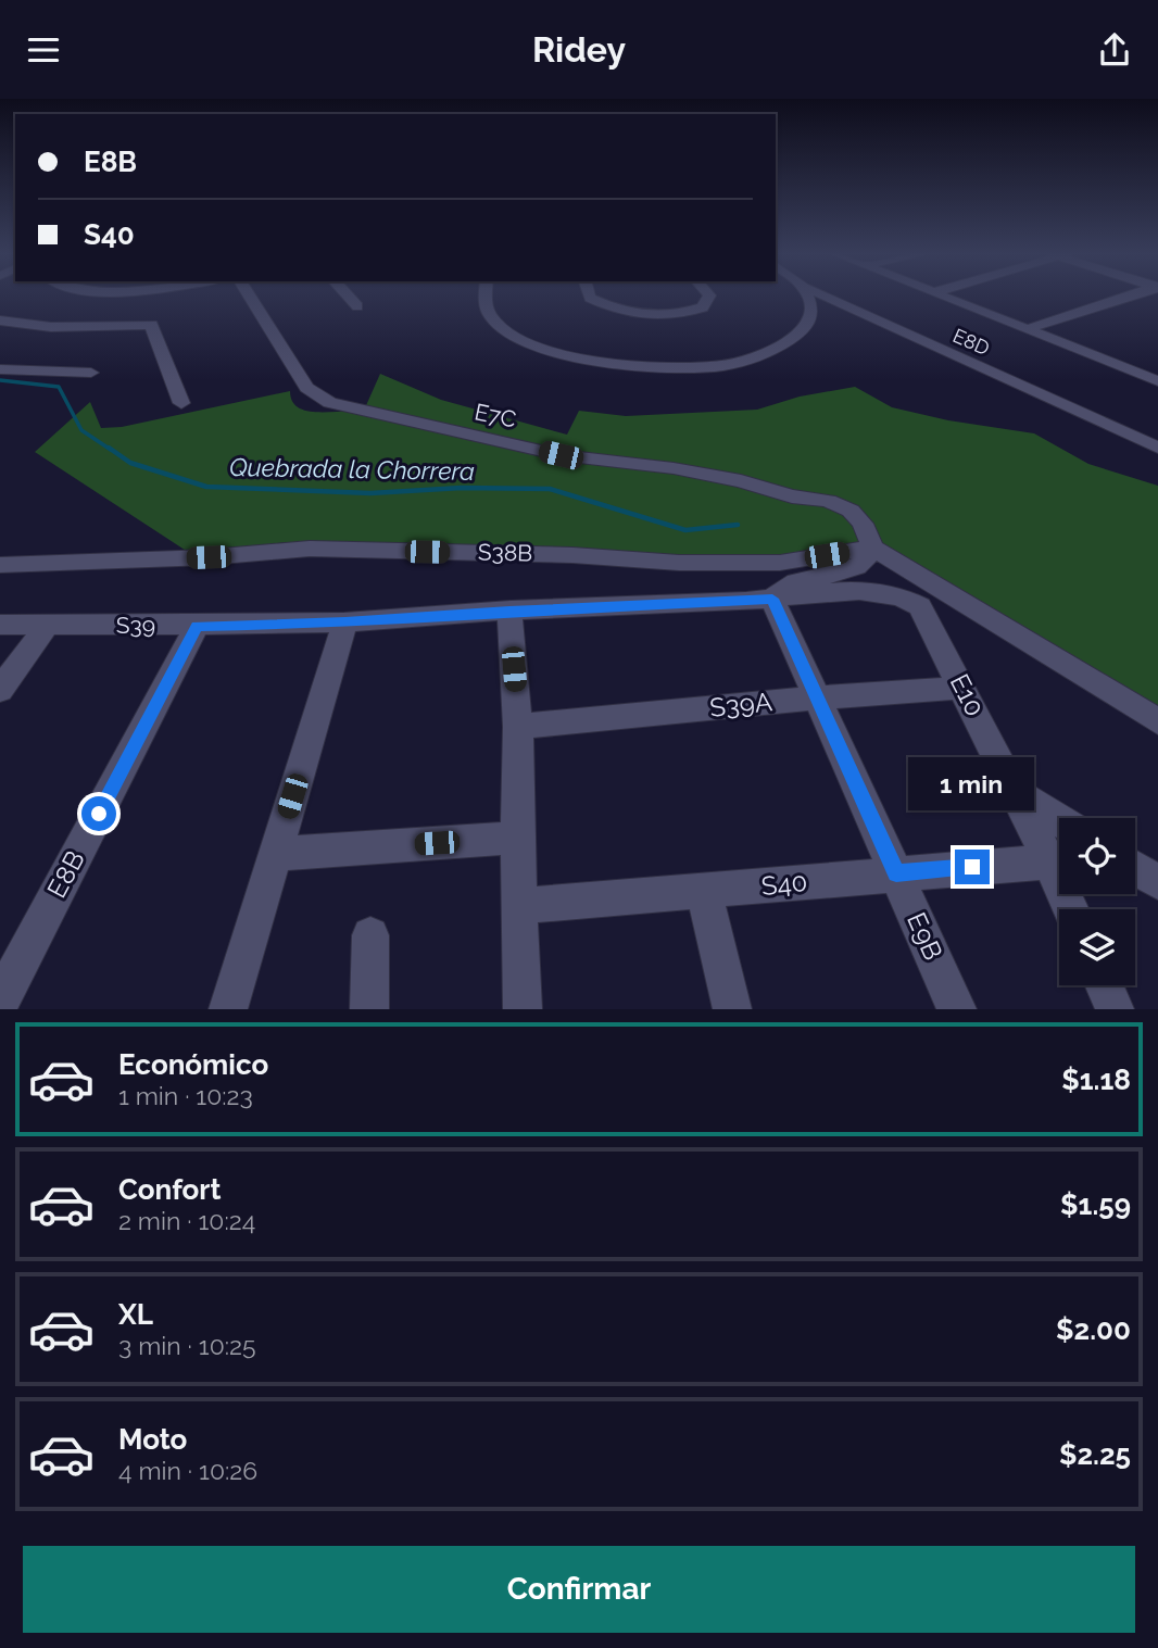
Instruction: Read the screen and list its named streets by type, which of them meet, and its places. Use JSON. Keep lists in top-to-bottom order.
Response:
{
  "streets": {
    "street": [
      "E8D",
      "E7C",
      "S38B",
      "S39",
      "E10",
      "S39A",
      "E8B",
      "S40",
      "E9B"
    ]
  },
  "crossings": [
    ["E7C", "S38B"],
    ["S39", "E10"],
    ["S39", "E8B"],
    ["S39", "E9B"],
    ["E10", "S39A"],
    ["E10", "S40"],
    ["E10", "E9B"],
    ["S39A", "E9B"],
    ["S40", "E9B"]
  ],
  "water": ["Quebrada la Chorrera"],
  "page": {
    "header": "Ridey",
    "banner": ["E8B", "S40"],
    "bubble": "1 min",
    "list": [
      {
        "name": "Económico",
        "note": "1 min · 10:23",
        "value": "$1.18"
      },
      {
        "name": "Confort",
        "note": "2 min · 10:24",
        "value": "$1.59"
      },
      {
        "name": "XL",
        "note": "3 min · 10:25",
        "value": "$2.00"
      },
      {
        "name": "Moto",
        "note": "4 min · 10:26",
        "value": "$2.25"
      }
    ],
    "buttons": "Confirmar"
  }
}
